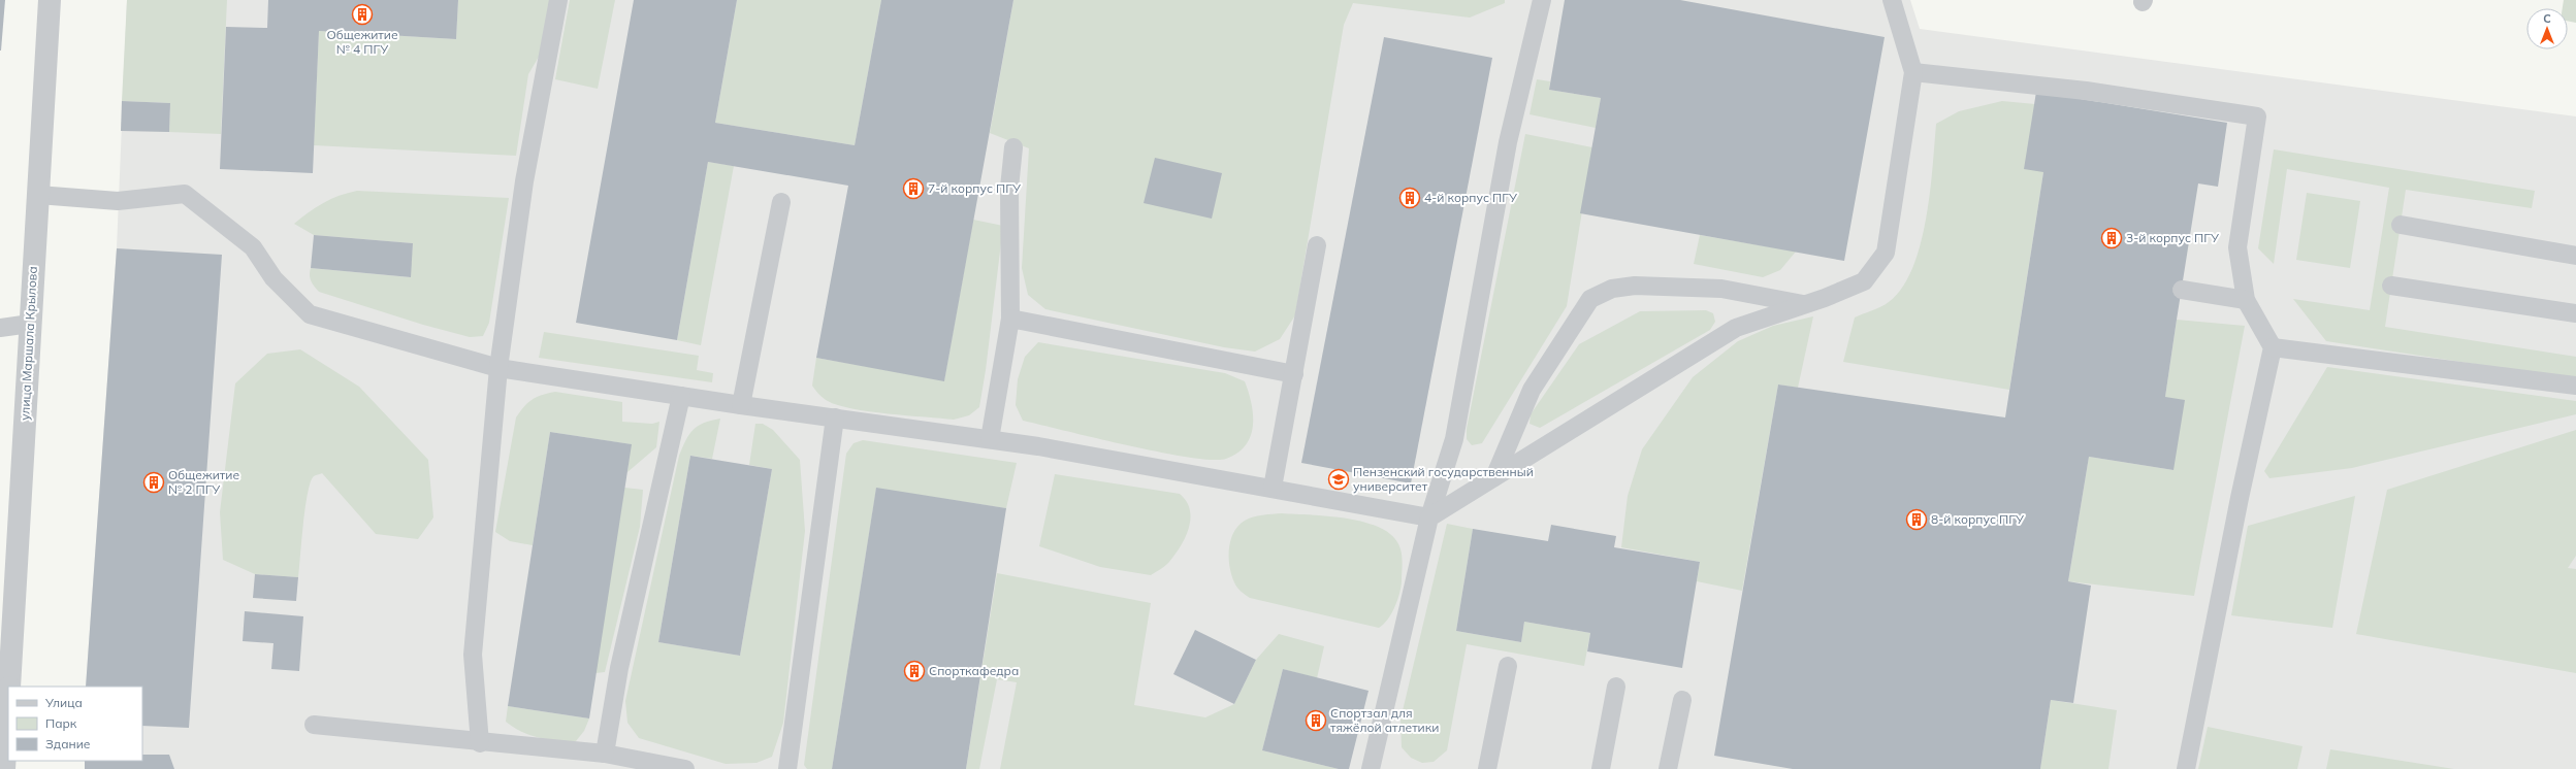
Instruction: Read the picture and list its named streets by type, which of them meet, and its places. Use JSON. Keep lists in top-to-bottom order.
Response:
{
  "streets": {
    "street": ["улица Маршала Крылова"]
  },
  "places": {
    "building": [
      "Общежитие № 4 ПГУ",
      "7-й корпус ПГУ",
      "4-й корпус ПГУ",
      "3-й корпус ПГУ",
      "Общежитие № 2 ПГУ",
      "8-й корпус ПГУ",
      "Спорткафедра",
      "Спортзал для тяжёлой атлетики"
    ],
    "school or university": ["Пензенский государственный университет"]
  },
  "legend": ["Улица", "Парк", "Здание"],
  "north": "top"
}
